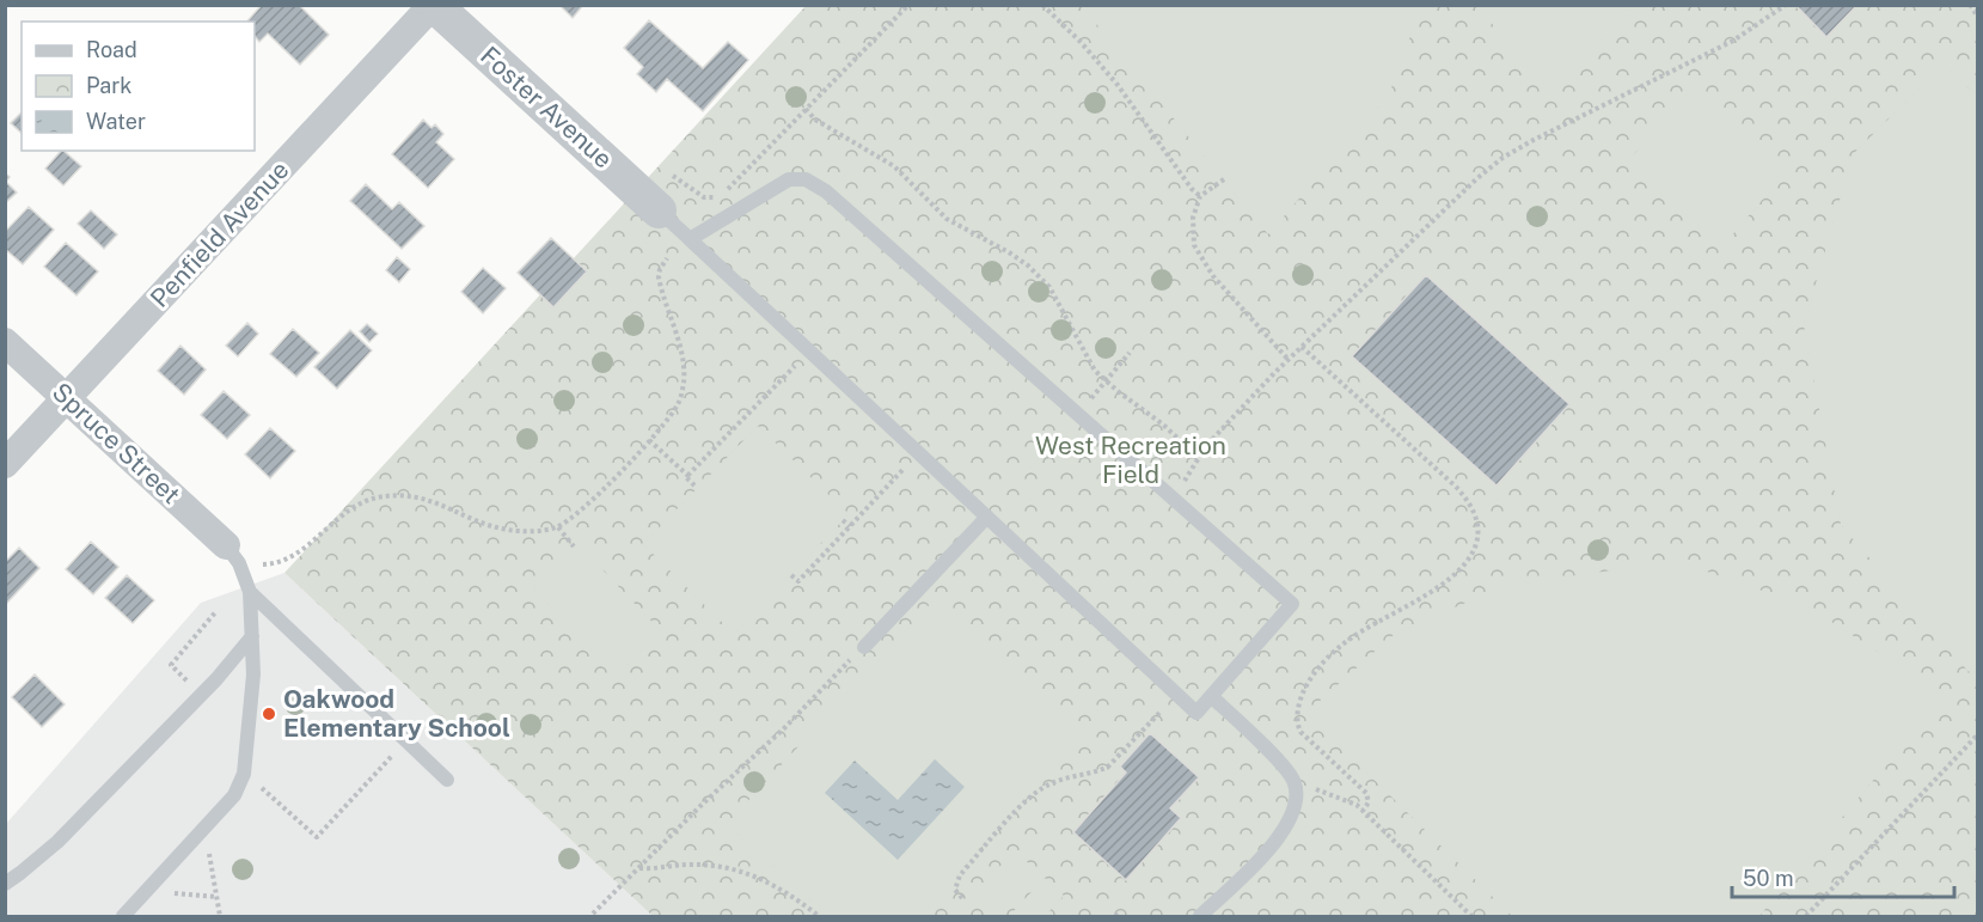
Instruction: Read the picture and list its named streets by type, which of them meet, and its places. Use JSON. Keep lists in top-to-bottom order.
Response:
{
  "streets": {
    "street": ["Foster Avenue", "Penfield Avenue", "Spruce Street"]
  },
  "crossings": [
    ["Foster Avenue", "Penfield Avenue"],
    ["Penfield Avenue", "Spruce Street"]
  ],
  "parks": ["West Recreation Field"],
  "places": ["Oakwood Elementary School"],
  "legend": ["Road", "Park", "Water"],
  "scale_bar": "50 m"
}
